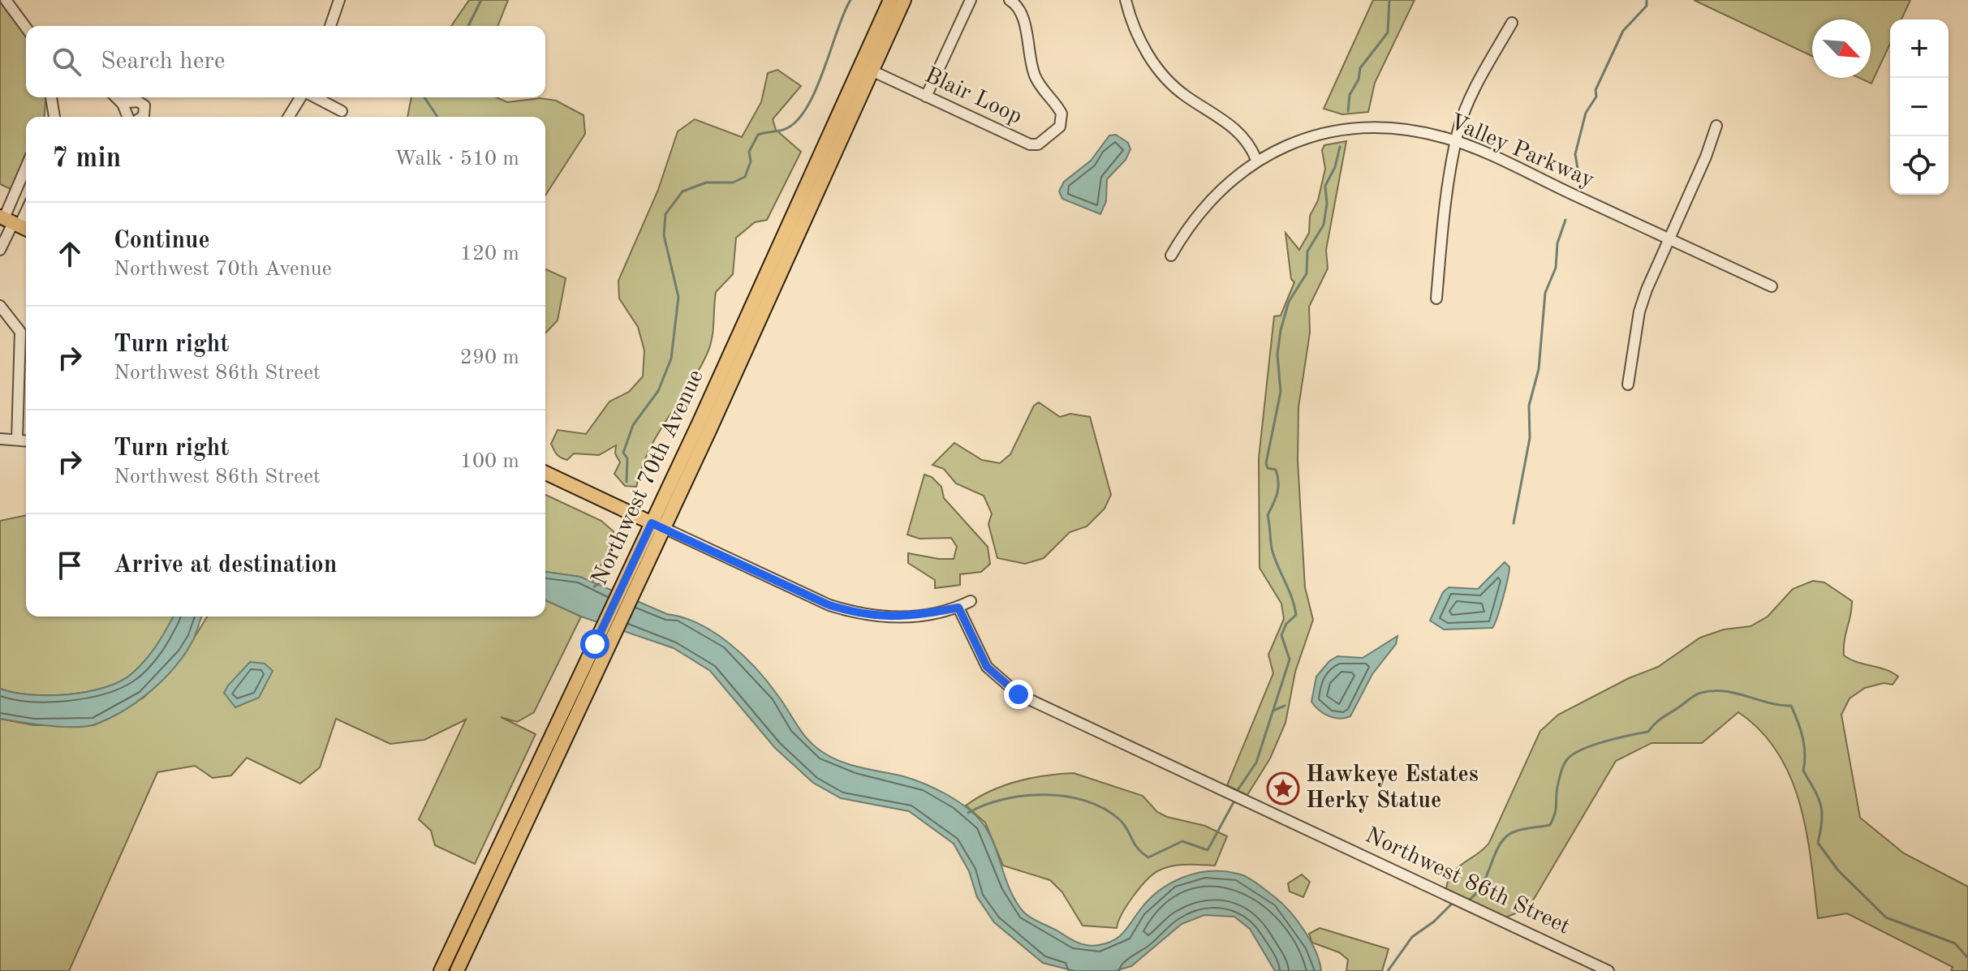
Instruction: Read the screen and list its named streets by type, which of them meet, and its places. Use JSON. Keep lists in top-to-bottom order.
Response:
{
  "streets": {
    "main road": ["Northwest 70th Avenue"],
    "street": ["Blair Loop", "Valley Parkway", "Northwest 86th Street"]
  },
  "crossings": [
    ["Blair Loop", "Northwest 70th Avenue"]
  ],
  "places": {
    "place": ["Hawkeye Estates Herky Statue"]
  },
  "north": "bottom right",
  "page": {
    "map_buttons": ["+", "−"],
    "search": "Search here",
    "heading": ["7 min", "Walk · 510 m"],
    "list": [
      ["Continue", "Northwest 70th Avenue", "120 m"],
      ["Turn right", "Northwest 86th Street", "290 m"],
      ["Turn right", "Northwest 86th Street", "100 m"],
      "Arrive at destination"
    ]
  }
}
